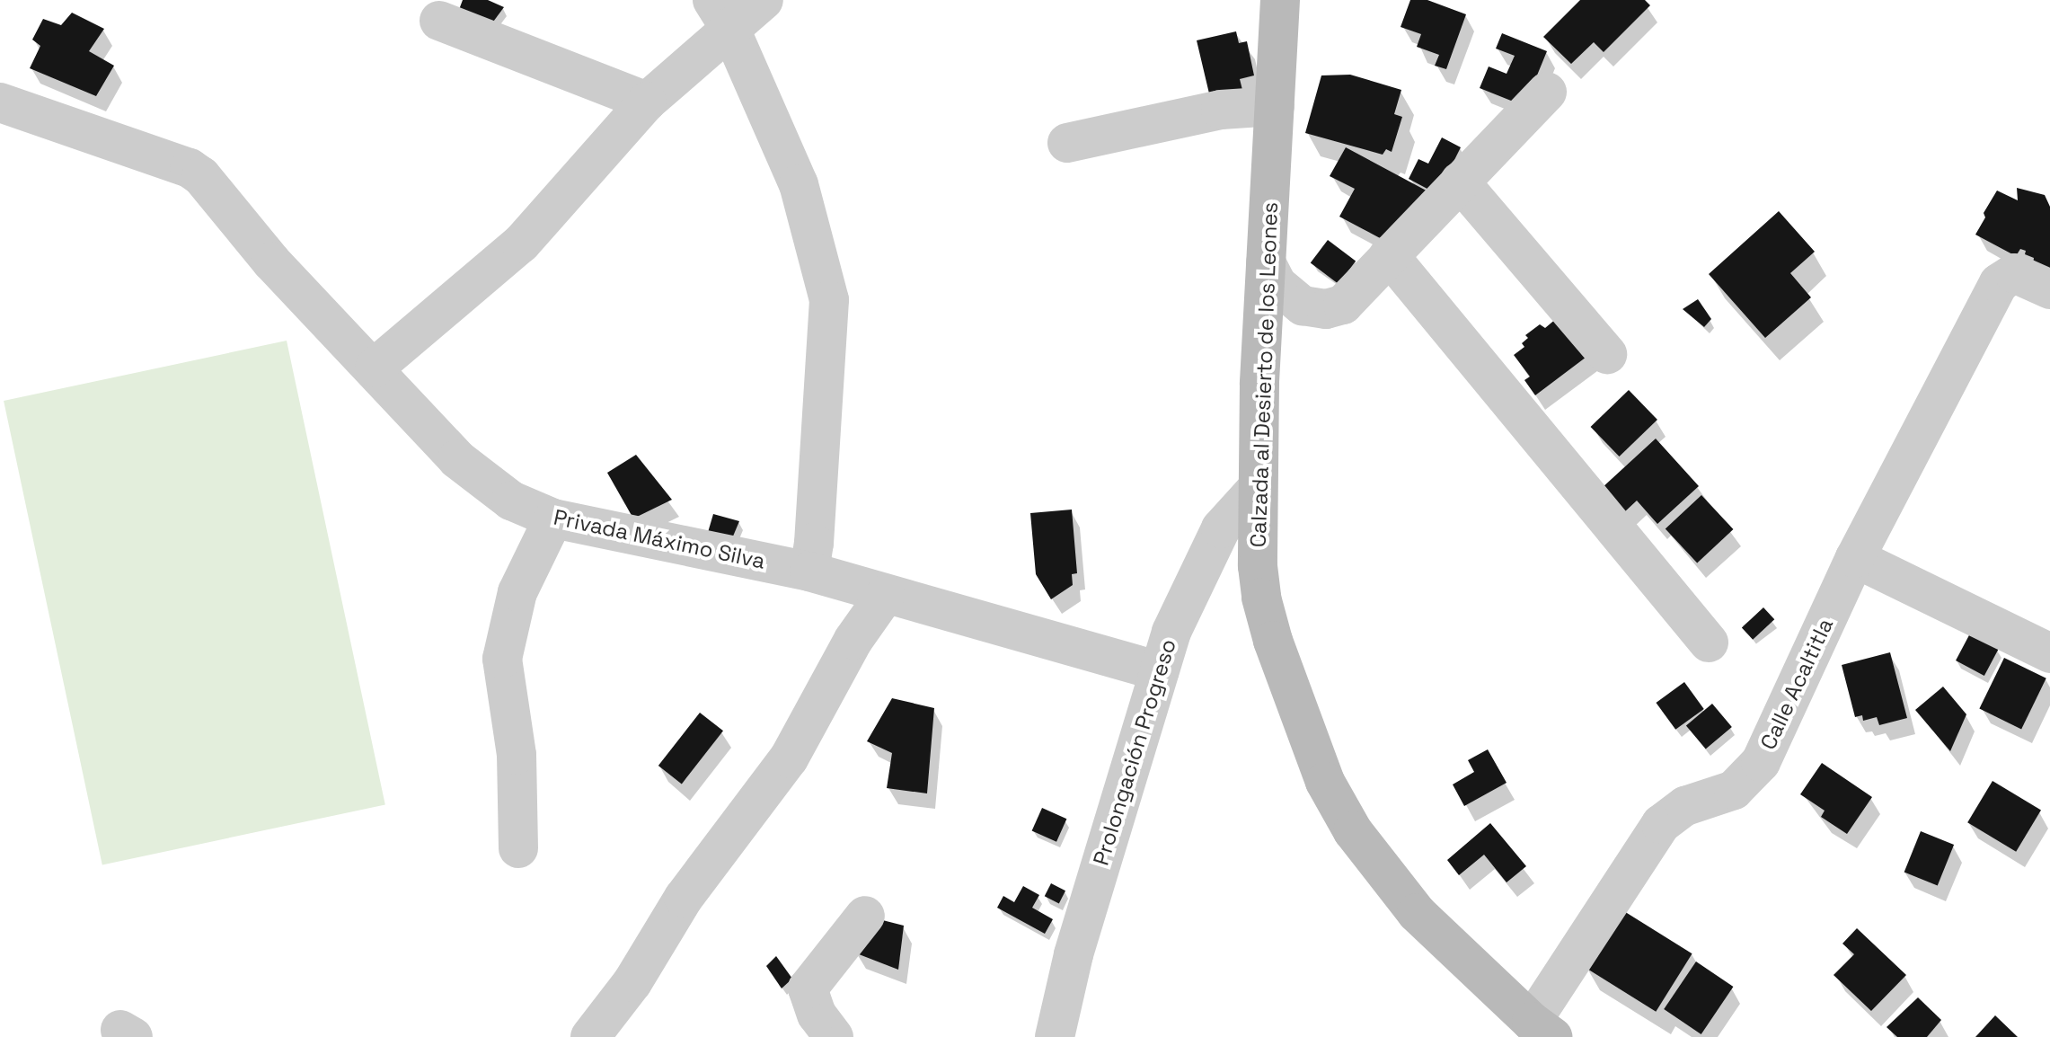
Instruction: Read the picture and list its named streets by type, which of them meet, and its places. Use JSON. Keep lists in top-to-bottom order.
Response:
{
  "streets": {
    "street": [
      "Calzada al Desierto de los Leones",
      "Privada Máximo Silva",
      "Calle Acaltitla",
      "Prolongación Progreso"
    ]
  },
  "crossings": [
    ["Calzada al Desierto de los Leones", "Calle Acaltitla"],
    ["Calzada al Desierto de los Leones", "Prolongación Progreso"],
    ["Privada Máximo Silva", "Prolongación Progreso"]
  ]
}
